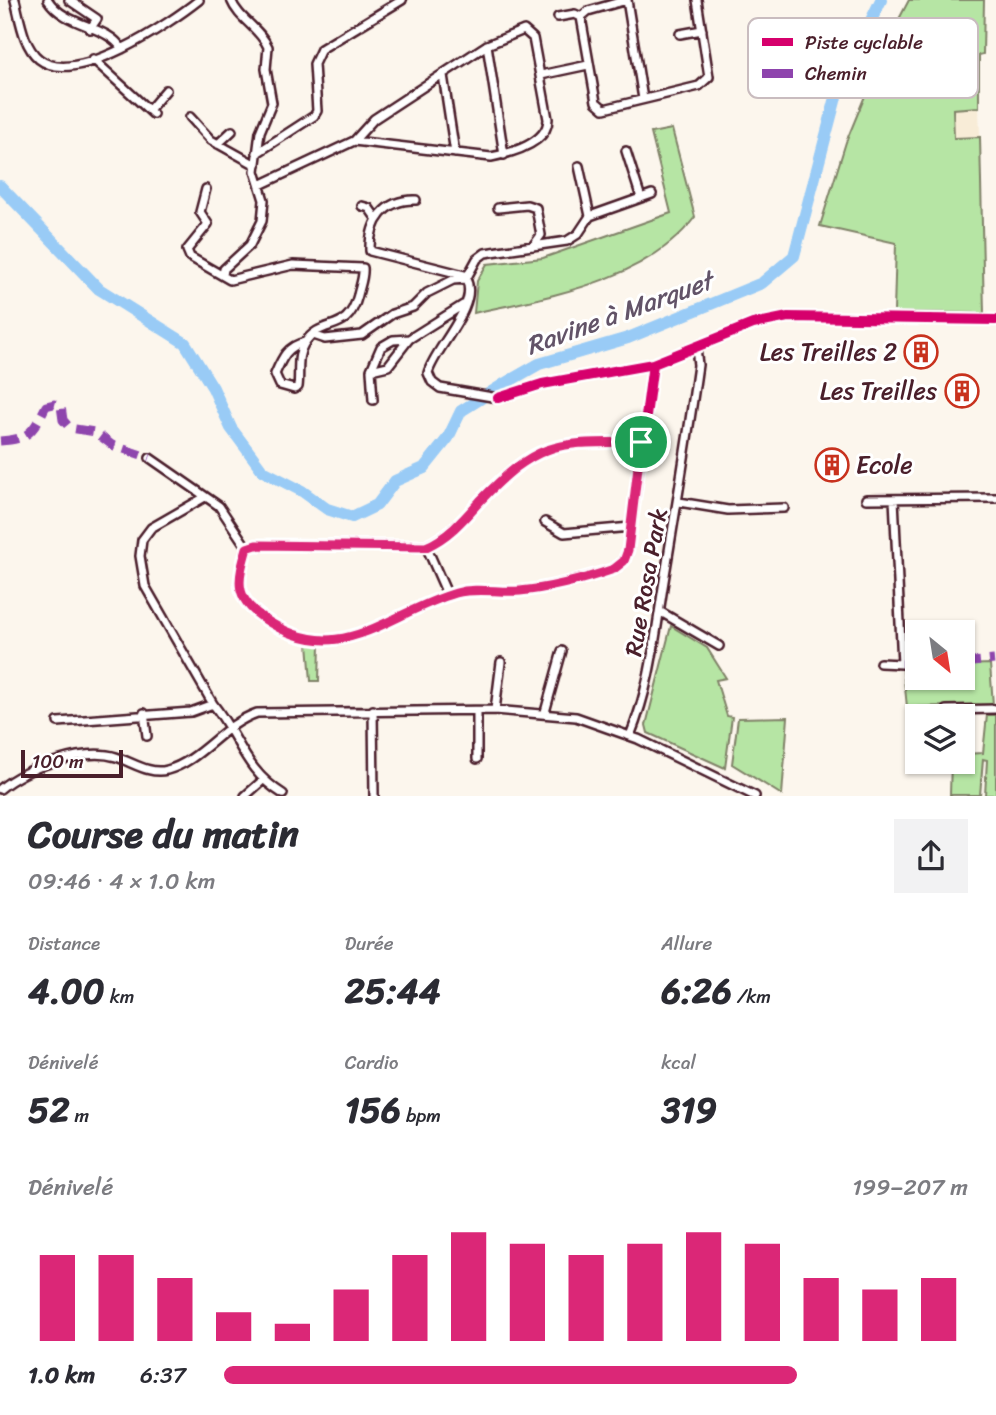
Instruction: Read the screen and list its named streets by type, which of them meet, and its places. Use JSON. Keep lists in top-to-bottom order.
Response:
{
  "streets": {
    "street": ["Rue Rosa Park"]
  },
  "water": ["Ravine à Marquet"],
  "places": {
    "building": ["Les Treilles 2", "Les Treilles", "Ecole"]
  },
  "legend": ["Piste cyclable", "Chemin"],
  "scale_bar": "100 m",
  "north": "bottom right",
  "page": {
    "scale": "100 m",
    "heading": ["Course du matin", "09:46 · 4 × 1.0 km"],
    "stats": [
      ["Distance", "4.00 km"],
      ["Durée", "25:44"],
      ["Allure", "6:26 /km"],
      ["Dénivelé", "52 m"],
      ["Cardio", "156 bpm"],
      ["kcal", "319"]
    ],
    "chart": ["Dénivelé", "199–207 m"],
    "list": [
      {
        "name": "1.0 km",
        "note": "6:37"
      }
    ]
  }
}
